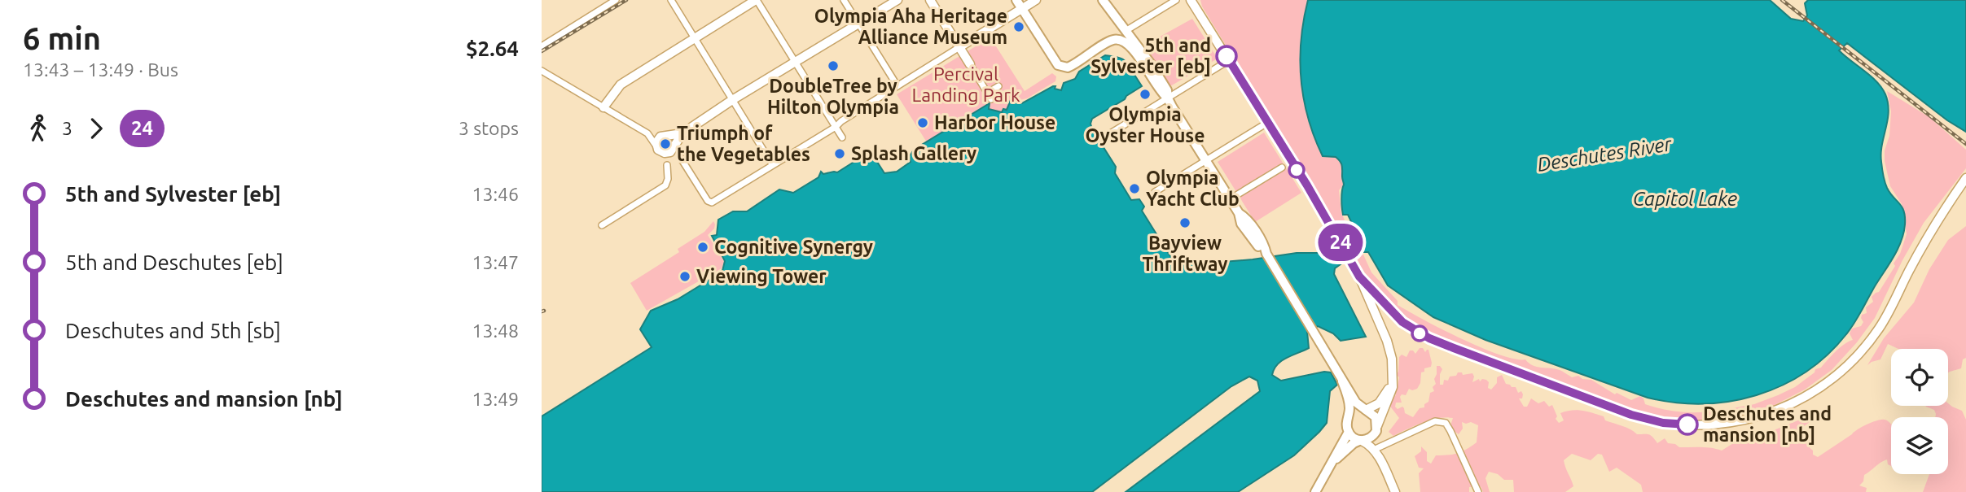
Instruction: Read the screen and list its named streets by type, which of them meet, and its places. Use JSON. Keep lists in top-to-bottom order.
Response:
{
  "water": ["Deschutes River", "Capitol Lake"],
  "parks": ["Percival Landing Park"],
  "places": [
    "Olympia Aha Heritage Alliance Museum",
    "5th and Sylvester [eb]",
    "DoubleTree by Hilton Olympia",
    "Olympia Oyster House",
    "Harbor House",
    "Triumph of the Vegetables",
    "Splash Gallery",
    "Olympia Yacht Club",
    "Bayview Thriftway",
    "Cognitive Synergy",
    "Viewing Tower",
    "Deschutes and mansion [nb]"
  ],
  "lines": ["bus line 24"],
  "page": {
    "heading": ["6 min", "13:43 – 13:49 · Bus", "$2.64"],
    "on_map": "24",
    "legs": ["3", "24", "3 stops"],
    "list": [
      {
        "name": "5th and Sylvester [eb]",
        "value": "13:46"
      },
      {
        "name": "5th and Deschutes [eb]",
        "value": "13:47"
      },
      {
        "name": "Deschutes and 5th [sb]",
        "value": "13:48"
      },
      {
        "name": "Deschutes and mansion [nb]",
        "value": "13:49"
      }
    ]
  }
}
